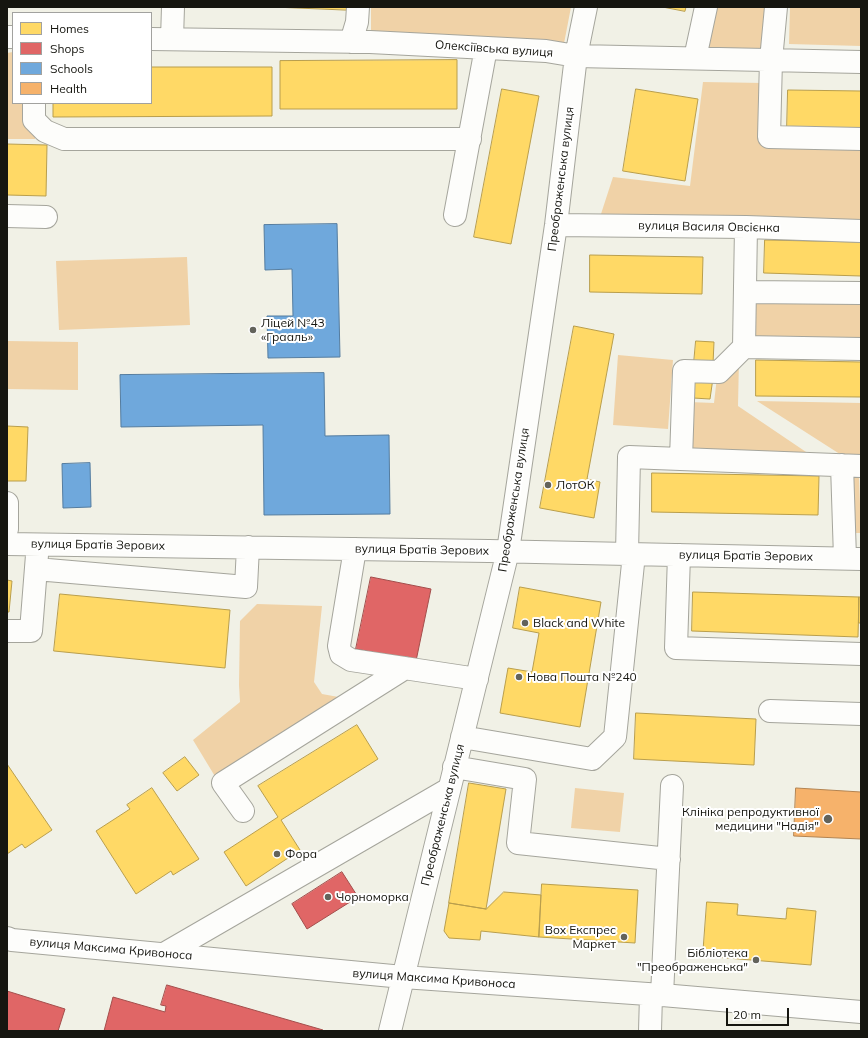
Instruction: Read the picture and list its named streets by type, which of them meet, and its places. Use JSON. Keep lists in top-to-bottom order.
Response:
{
  "streets": {
    "street": [
      "Олексіївська вулиця",
      "Преображенська вулиця",
      "вулиця Василя Овсієнка",
      "вулиця Братів Зерових",
      "вулиця Максима Кривоноса"
    ]
  },
  "crossings": [
    ["Олексіївська вулиця", "Преображенська вулиця"],
    ["Преображенська вулиця", "вулиця Василя Овсієнка"],
    ["Преображенська вулиця", "вулиця Братів Зерових"],
    ["Преображенська вулиця", "вулиця Максима Кривоноса"]
  ],
  "places": [
    "Ліцей №43 «Грааль»",
    "ЛотОК",
    "Black and White",
    "Нова Пошта №240",
    "Клініка репродуктивної медицини \"Надія\"",
    "Фора",
    "Чорноморка",
    "Box Експрес Маркет",
    "Бібліотека \"Преображенська\""
  ],
  "legend": [
    "Homes",
    "Shops",
    "Schools",
    "Health"
  ],
  "scale_bar": "20 m"
}
